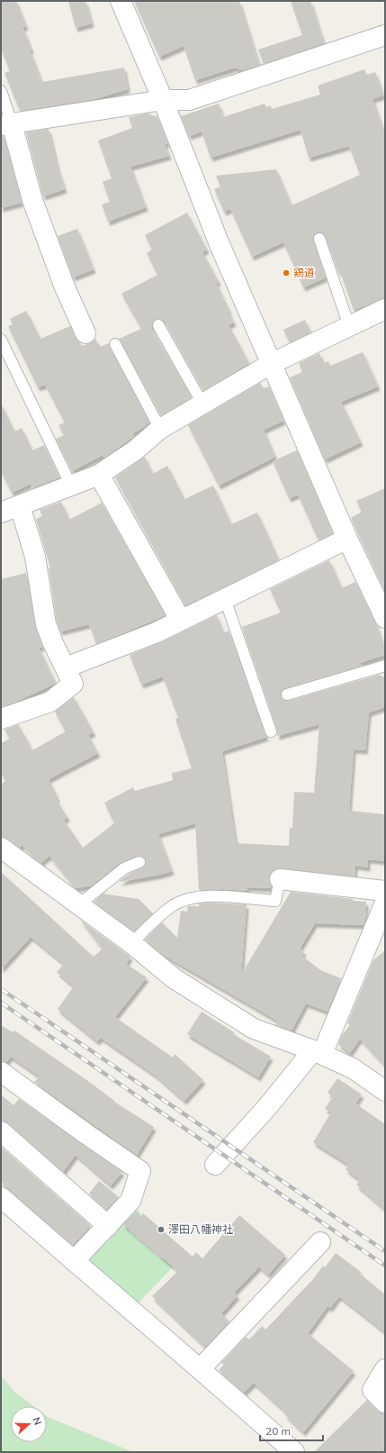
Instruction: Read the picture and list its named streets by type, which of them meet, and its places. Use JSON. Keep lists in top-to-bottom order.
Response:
{
  "places": ["鶏道", "澤田八幡神社"],
  "scale_bar": "20 m",
  "north": "right"
}
